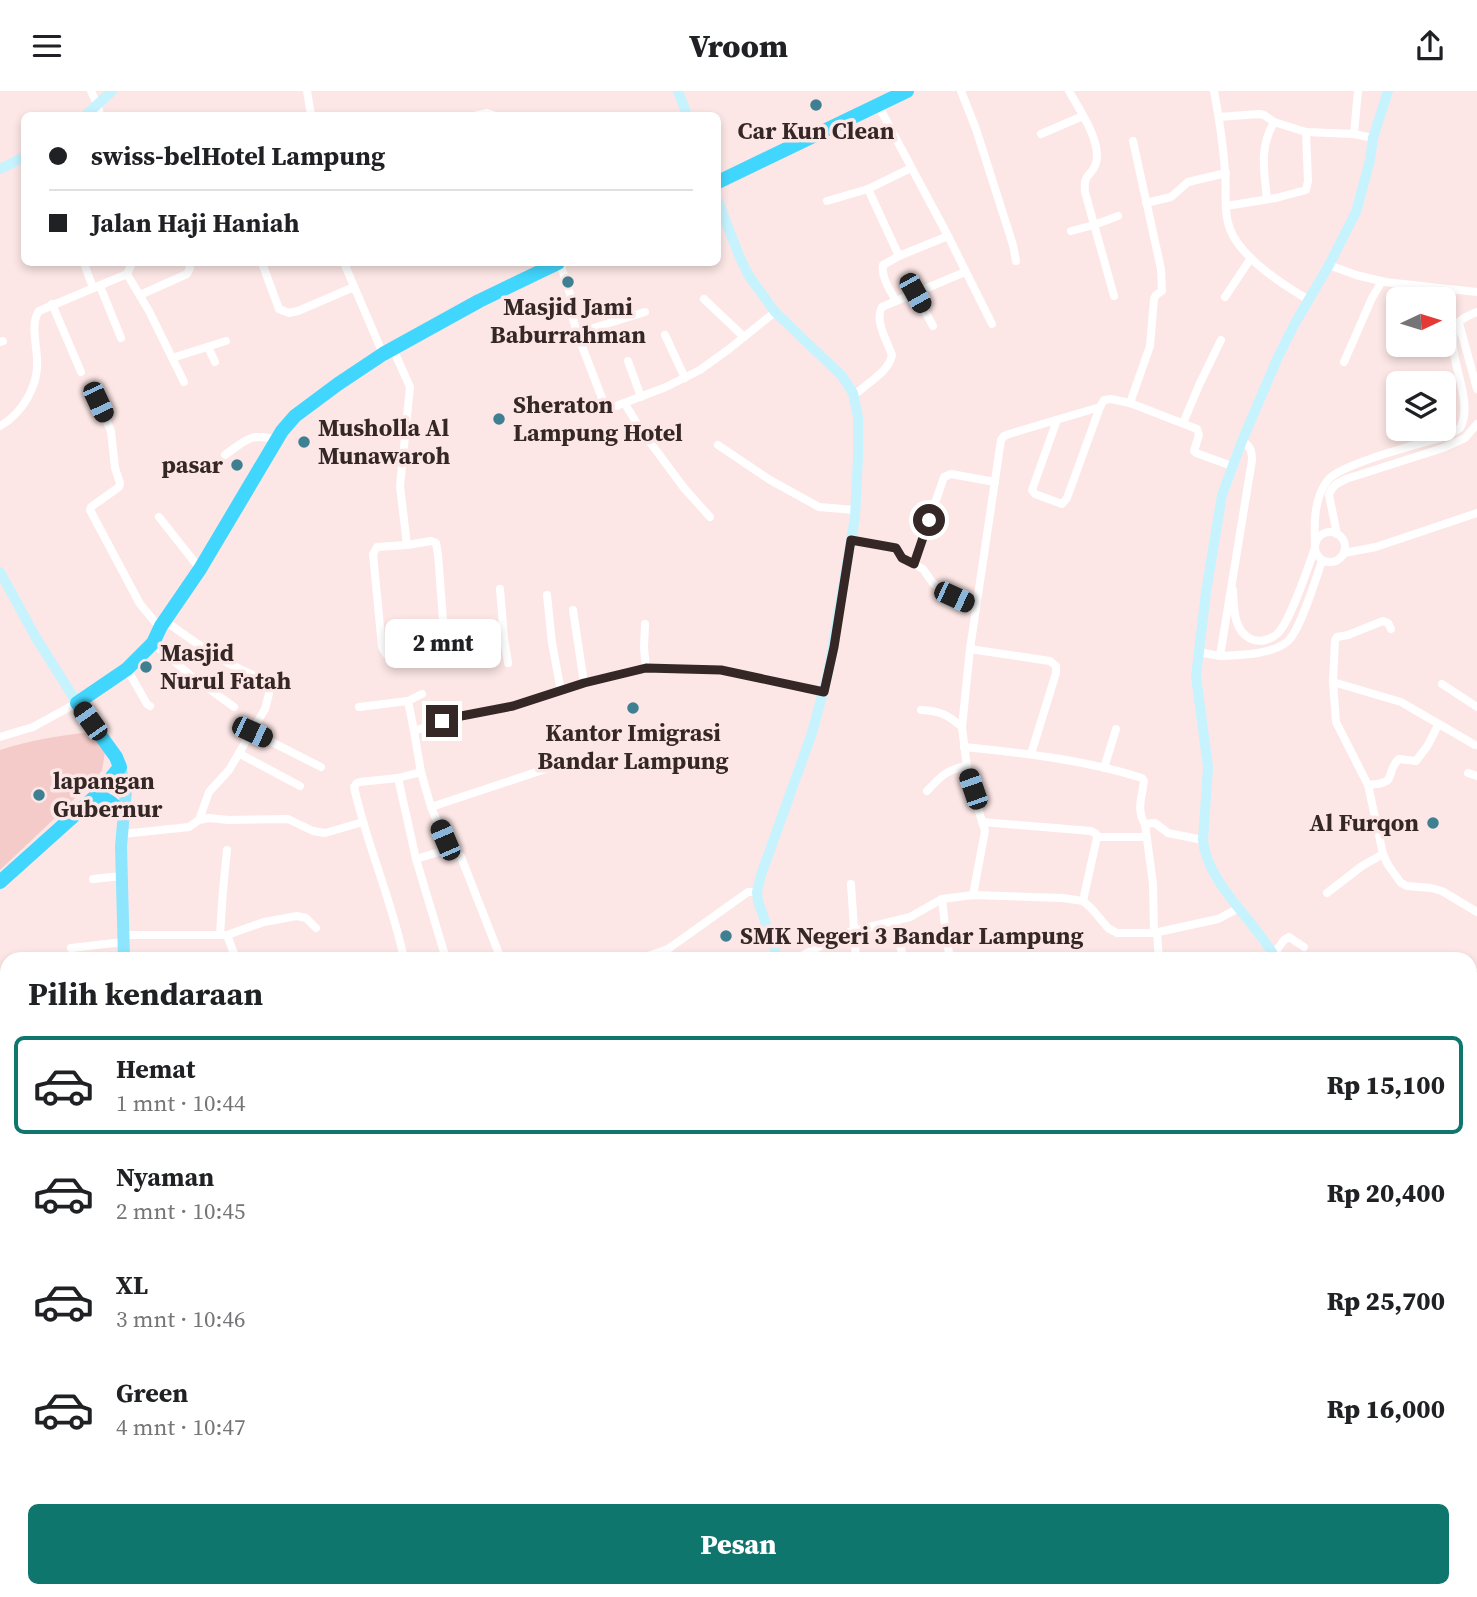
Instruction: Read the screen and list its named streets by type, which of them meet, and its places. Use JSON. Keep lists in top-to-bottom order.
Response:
{
  "places": [
    "Car Kun Clean",
    "Masjid Jami Baburrahman",
    "Sheraton Lampung Hotel",
    "Musholla Al Munawaroh",
    "pasar",
    "Masjid Nurul Fatah",
    "Kantor Imigrasi Bandar Lampung",
    "lapangan Gubernur",
    "Al Furqon",
    "SMK Negeri 3 Bandar Lampung"
  ],
  "north": "right",
  "page": {
    "header": "Vroom",
    "banner": ["swiss-belHotel Lampung", "Jalan Haji Haniah"],
    "bubble": "2 mnt",
    "heading": "Pilih kendaraan",
    "list": [
      {
        "name": "Hemat",
        "note": "1 mnt · 10:44",
        "value": "Rp 15,100"
      },
      {
        "name": "Nyaman",
        "note": "2 mnt · 10:45",
        "value": "Rp 20,400"
      },
      {
        "name": "XL",
        "note": "3 mnt · 10:46",
        "value": "Rp 25,700"
      },
      {
        "name": "Green",
        "note": "4 mnt · 10:47",
        "value": "Rp 16,000"
      }
    ],
    "buttons": "Pesan"
  }
}
